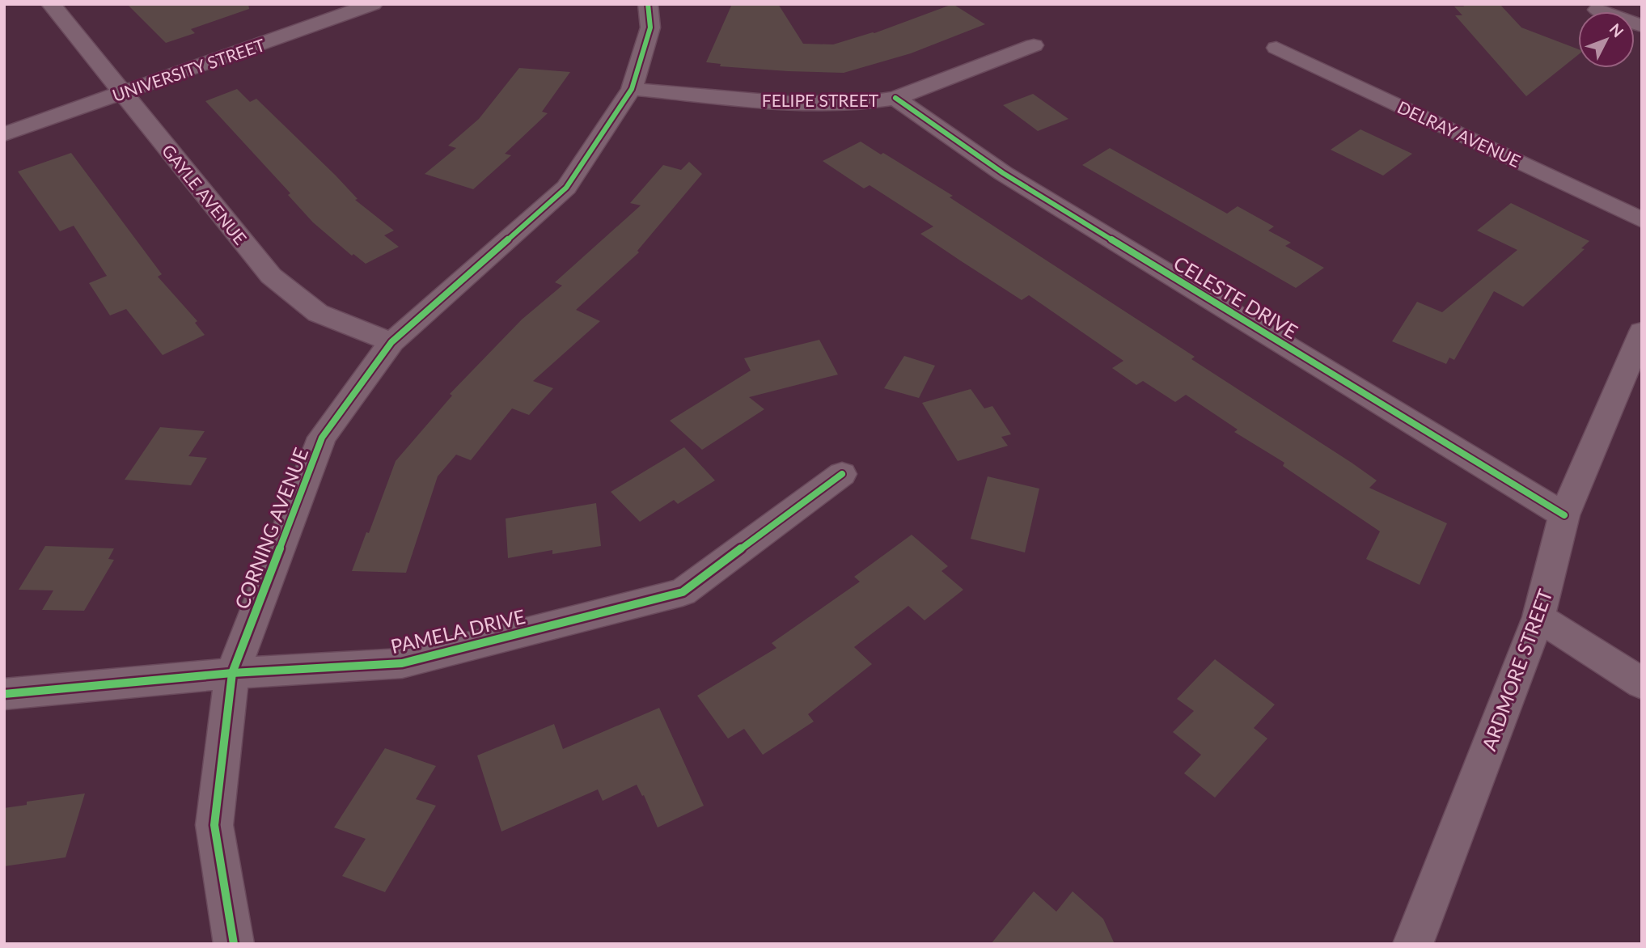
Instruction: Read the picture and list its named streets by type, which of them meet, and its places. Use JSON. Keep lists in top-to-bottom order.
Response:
{
  "streets": {
    "street": [
      "UNIVERSITY STREET",
      "FELIPE STREET",
      "DELRAY AVENUE",
      "GAYLE AVENUE",
      "CELESTE DRIVE",
      "CORNING AVENUE",
      "PAMELA DRIVE",
      "ARDMORE STREET"
    ]
  },
  "crossings": [
    ["UNIVERSITY STREET", "GAYLE AVENUE"],
    ["FELIPE STREET", "CELESTE DRIVE"],
    ["FELIPE STREET", "CORNING AVENUE"],
    ["GAYLE AVENUE", "CORNING AVENUE"],
    ["CELESTE DRIVE", "ARDMORE STREET"],
    ["CORNING AVENUE", "PAMELA DRIVE"]
  ],
  "north": "top right"
}
